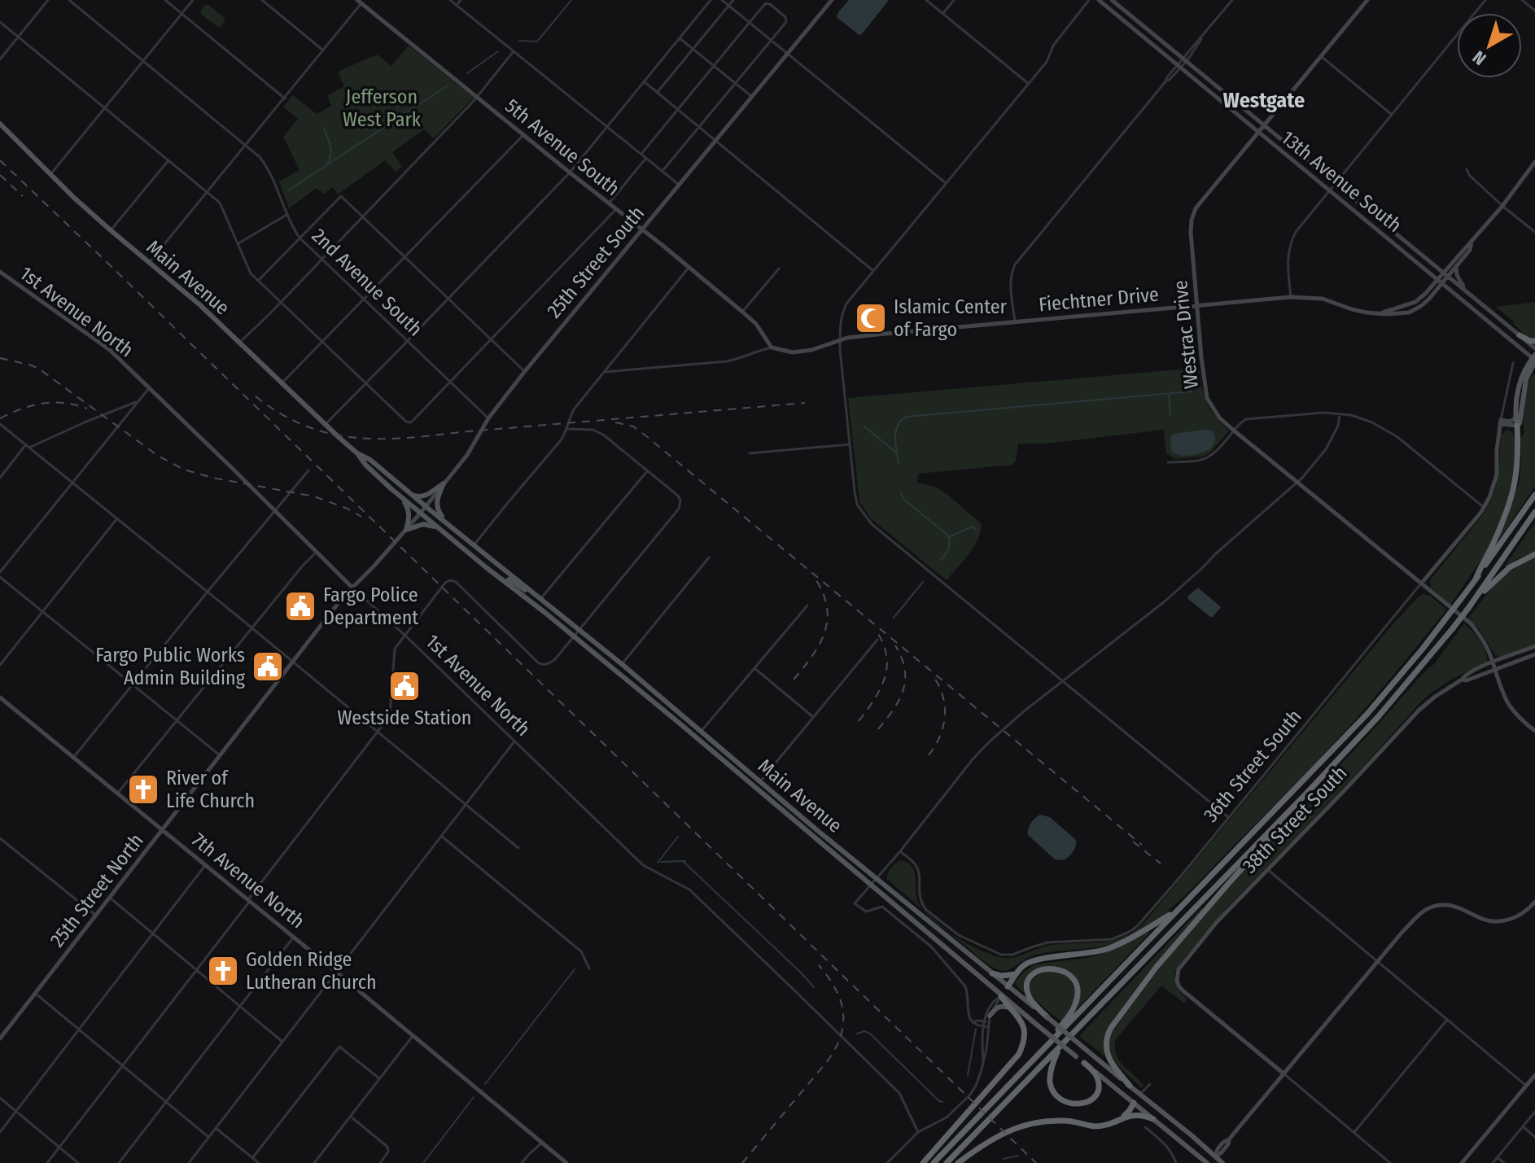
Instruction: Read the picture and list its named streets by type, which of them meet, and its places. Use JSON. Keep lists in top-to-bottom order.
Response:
{
  "streets": {
    "main road": ["Main Avenue"],
    "street": [
      "5th Avenue South",
      "13th Avenue South",
      "25th Street South",
      "2nd Avenue South",
      "Fiechtner Drive",
      "1st Avenue North",
      "Westrac Drive",
      "36th Street South",
      "38th Street South",
      "7th Avenue North",
      "25th Street North"
    ]
  },
  "crossings": [
    ["5th Avenue South", "25th Street South"],
    ["5th Avenue South", "Fiechtner Drive"],
    ["13th Avenue South", "Westrac Drive"],
    ["25th Street South", "Main Avenue"],
    ["25th Street South", "2nd Avenue South"],
    ["25th Street South", "25th Street North"],
    ["Fiechtner Drive", "Westrac Drive"],
    ["1st Avenue North", "25th Street North"],
    ["Westrac Drive", "36th Street South"],
    ["Westrac Drive", "38th Street South"],
    ["7th Avenue North", "25th Street North"]
  ],
  "districts": ["Westgate"],
  "parks": ["Jefferson West Park"],
  "places": {
    "mosque": ["Islamic Center of Fargo"],
    "public building": ["Fargo Police Department", "Fargo Public Works Admin Building", "Westside Station"],
    "church": ["River of Life Church", "Golden Ridge Lutheran Church"]
  },
  "north": "bottom left"
}
